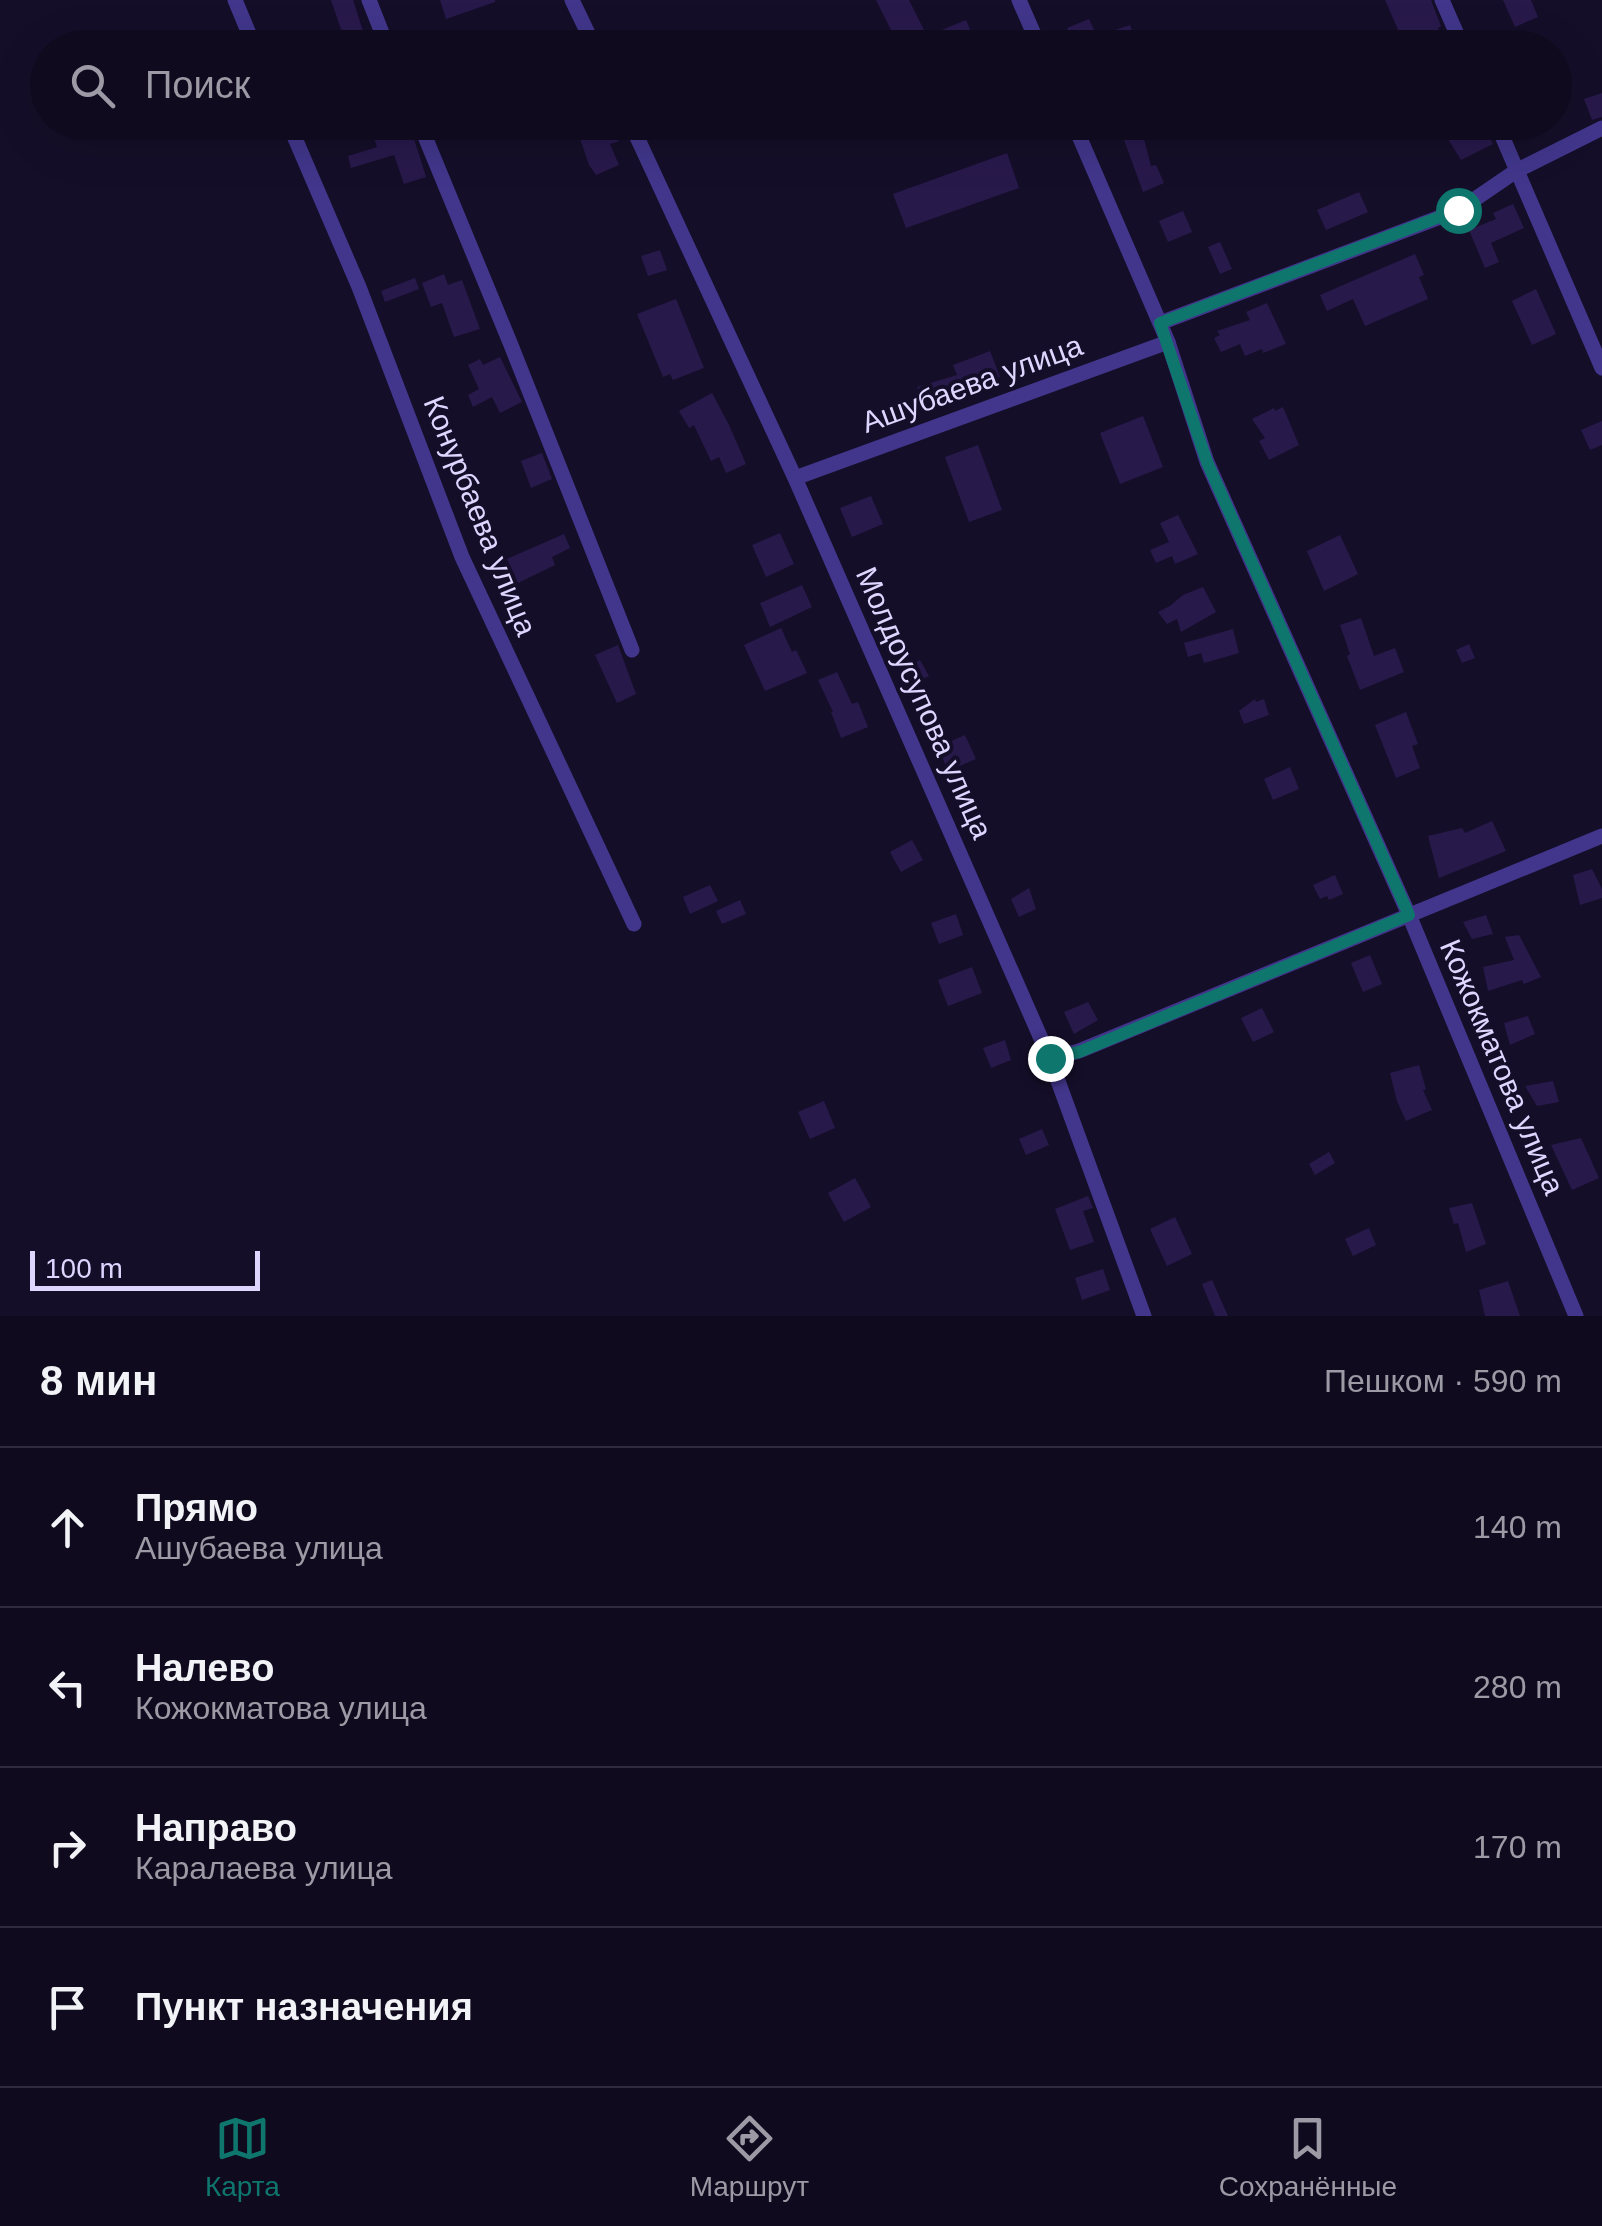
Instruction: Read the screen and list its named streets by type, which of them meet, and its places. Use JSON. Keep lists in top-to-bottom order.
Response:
{
  "streets": {
    "street": [
      "Ашубаева улица",
      "Конурбаева улица",
      "Молдоусупова улица",
      "Кожокматова улица"
    ]
  },
  "crossings": [
    ["Ашубаева улица", "Молдоусупова улица"],
    ["Ашубаева улица", "Кожокматова улица"]
  ],
  "scale_bar": "100 m",
  "page": {
    "search": "Поиск",
    "scale": "100 m",
    "heading": ["8 мин", "Пешком · 590 m"],
    "list": [
      ["Прямо", "Ашубаева улица", "140 m"],
      ["Налево", "Кожокматова улица", "280 m"],
      ["Направо", "Каралаева улица", "170 m"],
      "Пункт назначения"
    ],
    "nav": ["Карта", "Маршрут", "Сохранённые"]
  }
}
